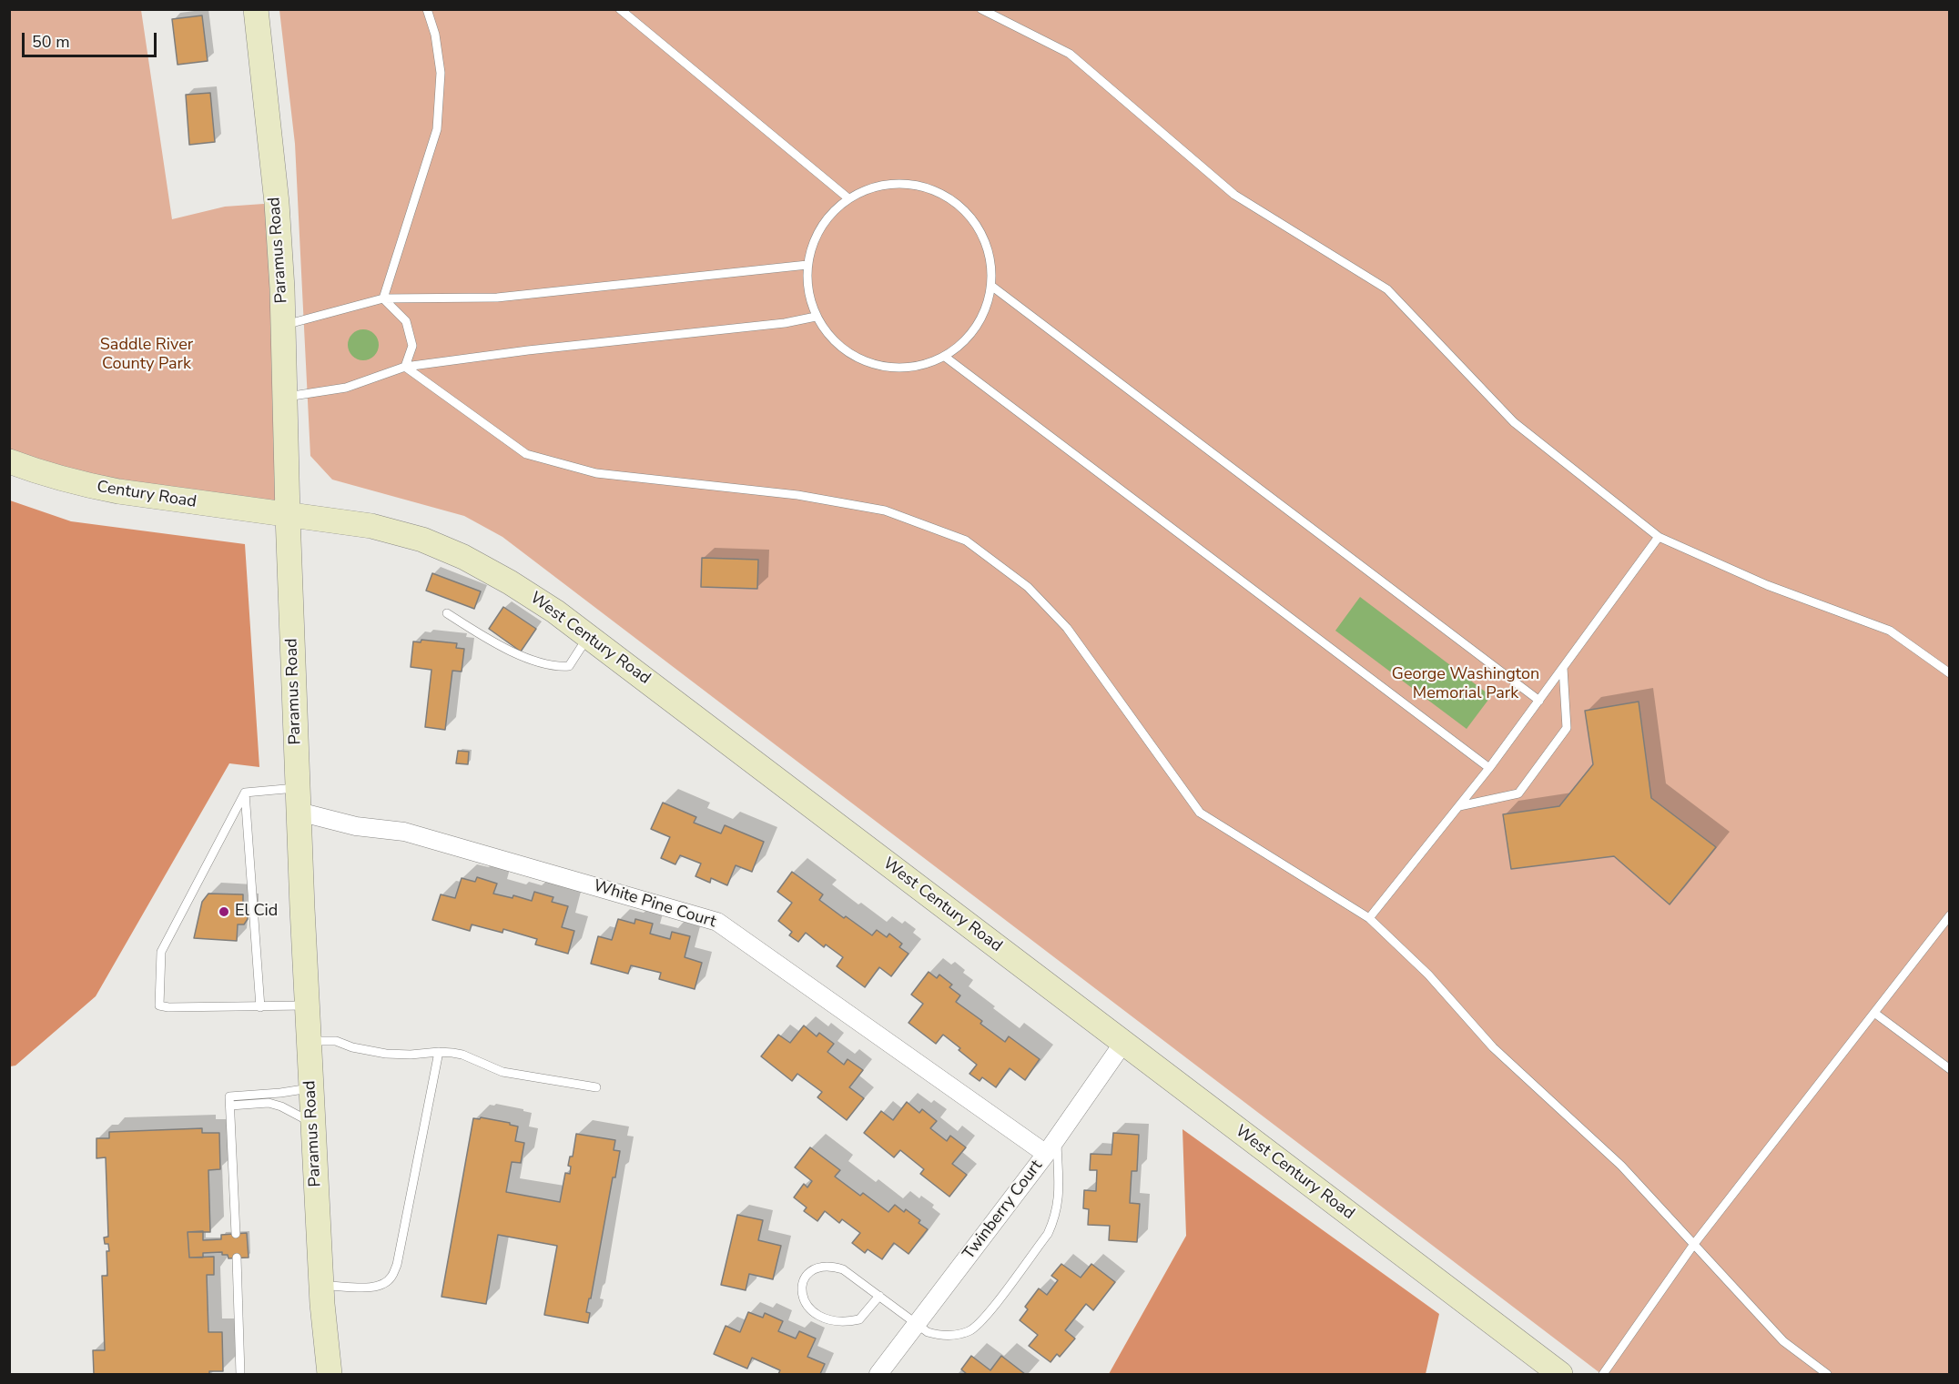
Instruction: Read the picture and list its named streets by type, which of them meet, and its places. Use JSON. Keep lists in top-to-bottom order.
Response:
{
  "streets": {
    "main road": ["Paramus Road", "Century Road", "West Century Road"],
    "street": ["White Pine Court", "Twinberry Court"]
  },
  "crossings": [
    ["Paramus Road", "Century Road"],
    ["Paramus Road", "West Century Road"],
    ["Paramus Road", "White Pine Court"],
    ["Century Road", "West Century Road"],
    ["West Century Road", "Twinberry Court"],
    ["White Pine Court", "Twinberry Court"]
  ],
  "parks": ["Saddle River County Park", "George Washington Memorial Park"],
  "places": ["El Cid"],
  "scale_bar": "50 m"
}
